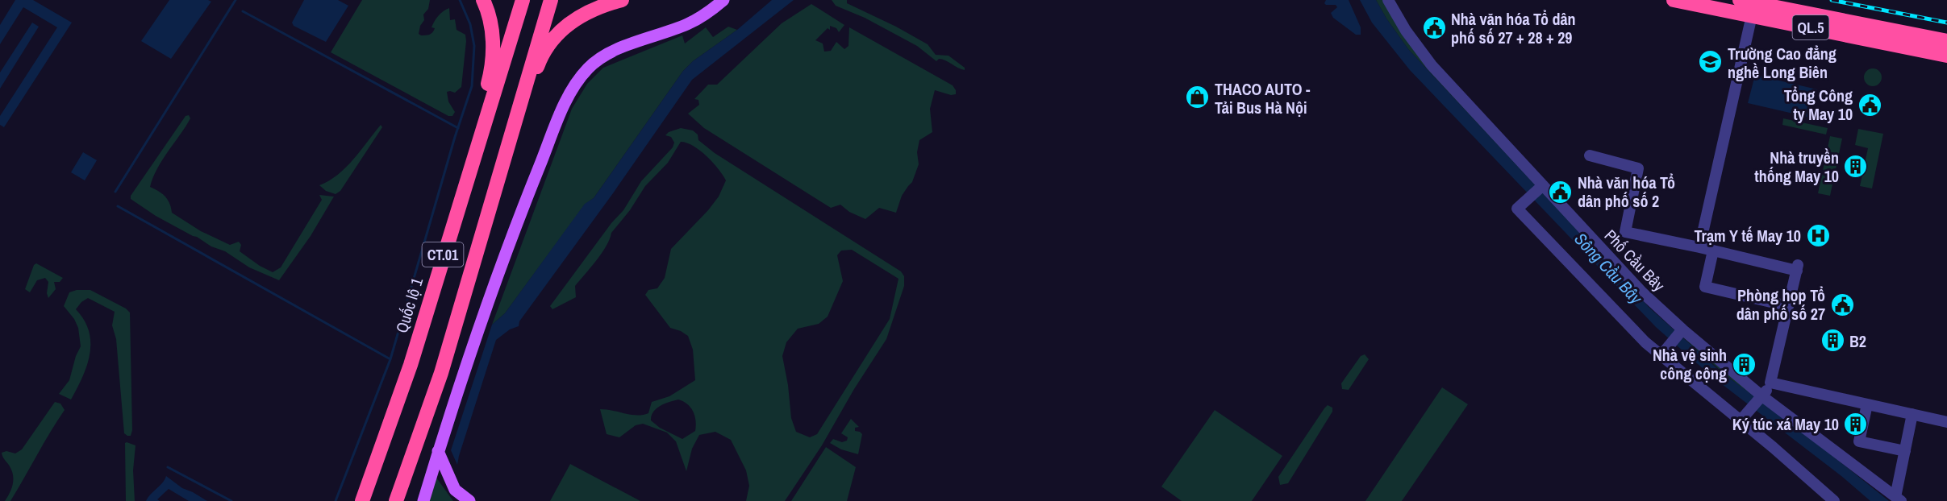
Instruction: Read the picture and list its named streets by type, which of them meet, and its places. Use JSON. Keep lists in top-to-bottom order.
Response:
{
  "streets": {
    "highway": ["QL.5", "CT.01", "Quốc lộ 1"],
    "street": ["Phố Cầu Bây"]
  },
  "water": ["Sông Cầu Bây"],
  "places": {
    "public building": [
      "Nhà văn hóa Tổ dân phố số 27 + 28 + 29",
      "Tổng Công ty May 10",
      "Nhà văn hóa Tổ dân phố số 2",
      "Phòng họp Tổ dân phố số 27"
    ],
    "school or university": ["Trường Cao đẳng nghề Long Biên"],
    "shop": ["THACO AUTO - Tải Bus Hà Nội"],
    "building": [
      "Nhà truyền thống May 10",
      "B2",
      "Nhà vệ sinh công cộng",
      "Ký túc xá May 10"
    ],
    "hospital": ["Trạm Y tế May 10"]
  }
}
